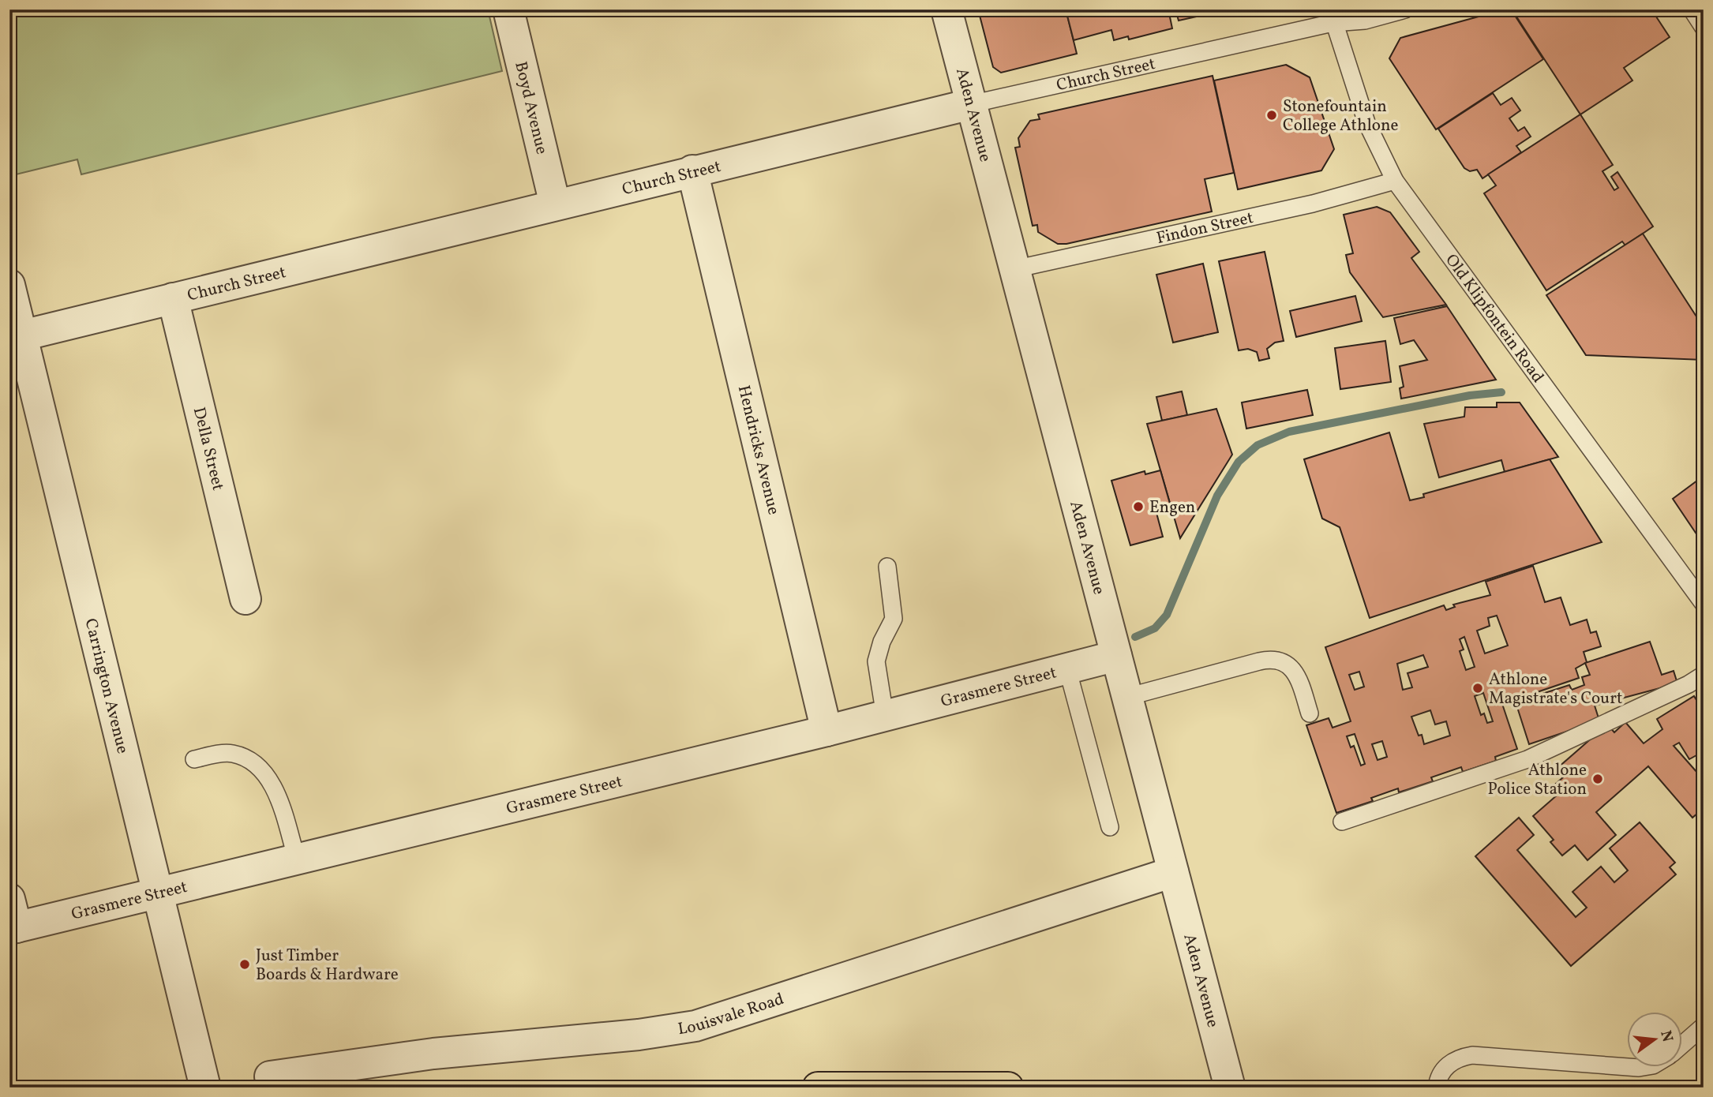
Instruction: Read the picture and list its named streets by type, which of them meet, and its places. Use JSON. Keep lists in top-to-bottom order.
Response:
{
  "streets": {
    "street": [
      "Church Street",
      "Boyd Avenue",
      "Aden Avenue",
      "Della Street",
      "Hendricks Avenue",
      "Carrington Avenue",
      "Grasmere Street",
      "Louisvale Road"
    ],
    "lane": ["Findon Street", "Old Klipfontein Road"]
  },
  "crossings": [
    ["Church Street", "Boyd Avenue"],
    ["Church Street", "Aden Avenue"],
    ["Church Street", "Old Klipfontein Road"],
    ["Church Street", "Della Street"],
    ["Church Street", "Hendricks Avenue"],
    ["Church Street", "Carrington Avenue"],
    ["Aden Avenue", "Findon Street"],
    ["Aden Avenue", "Grasmere Street"],
    ["Aden Avenue", "Louisvale Road"],
    ["Findon Street", "Old Klipfontein Road"],
    ["Hendricks Avenue", "Grasmere Street"],
    ["Carrington Avenue", "Grasmere Street"]
  ],
  "places": [
    "Stonefountain College Athlone",
    "Engen",
    "Athlone Magistrate's Court",
    "Athlone Police Station",
    "Just Timber Boards & Hardware"
  ],
  "north": "right"
}
